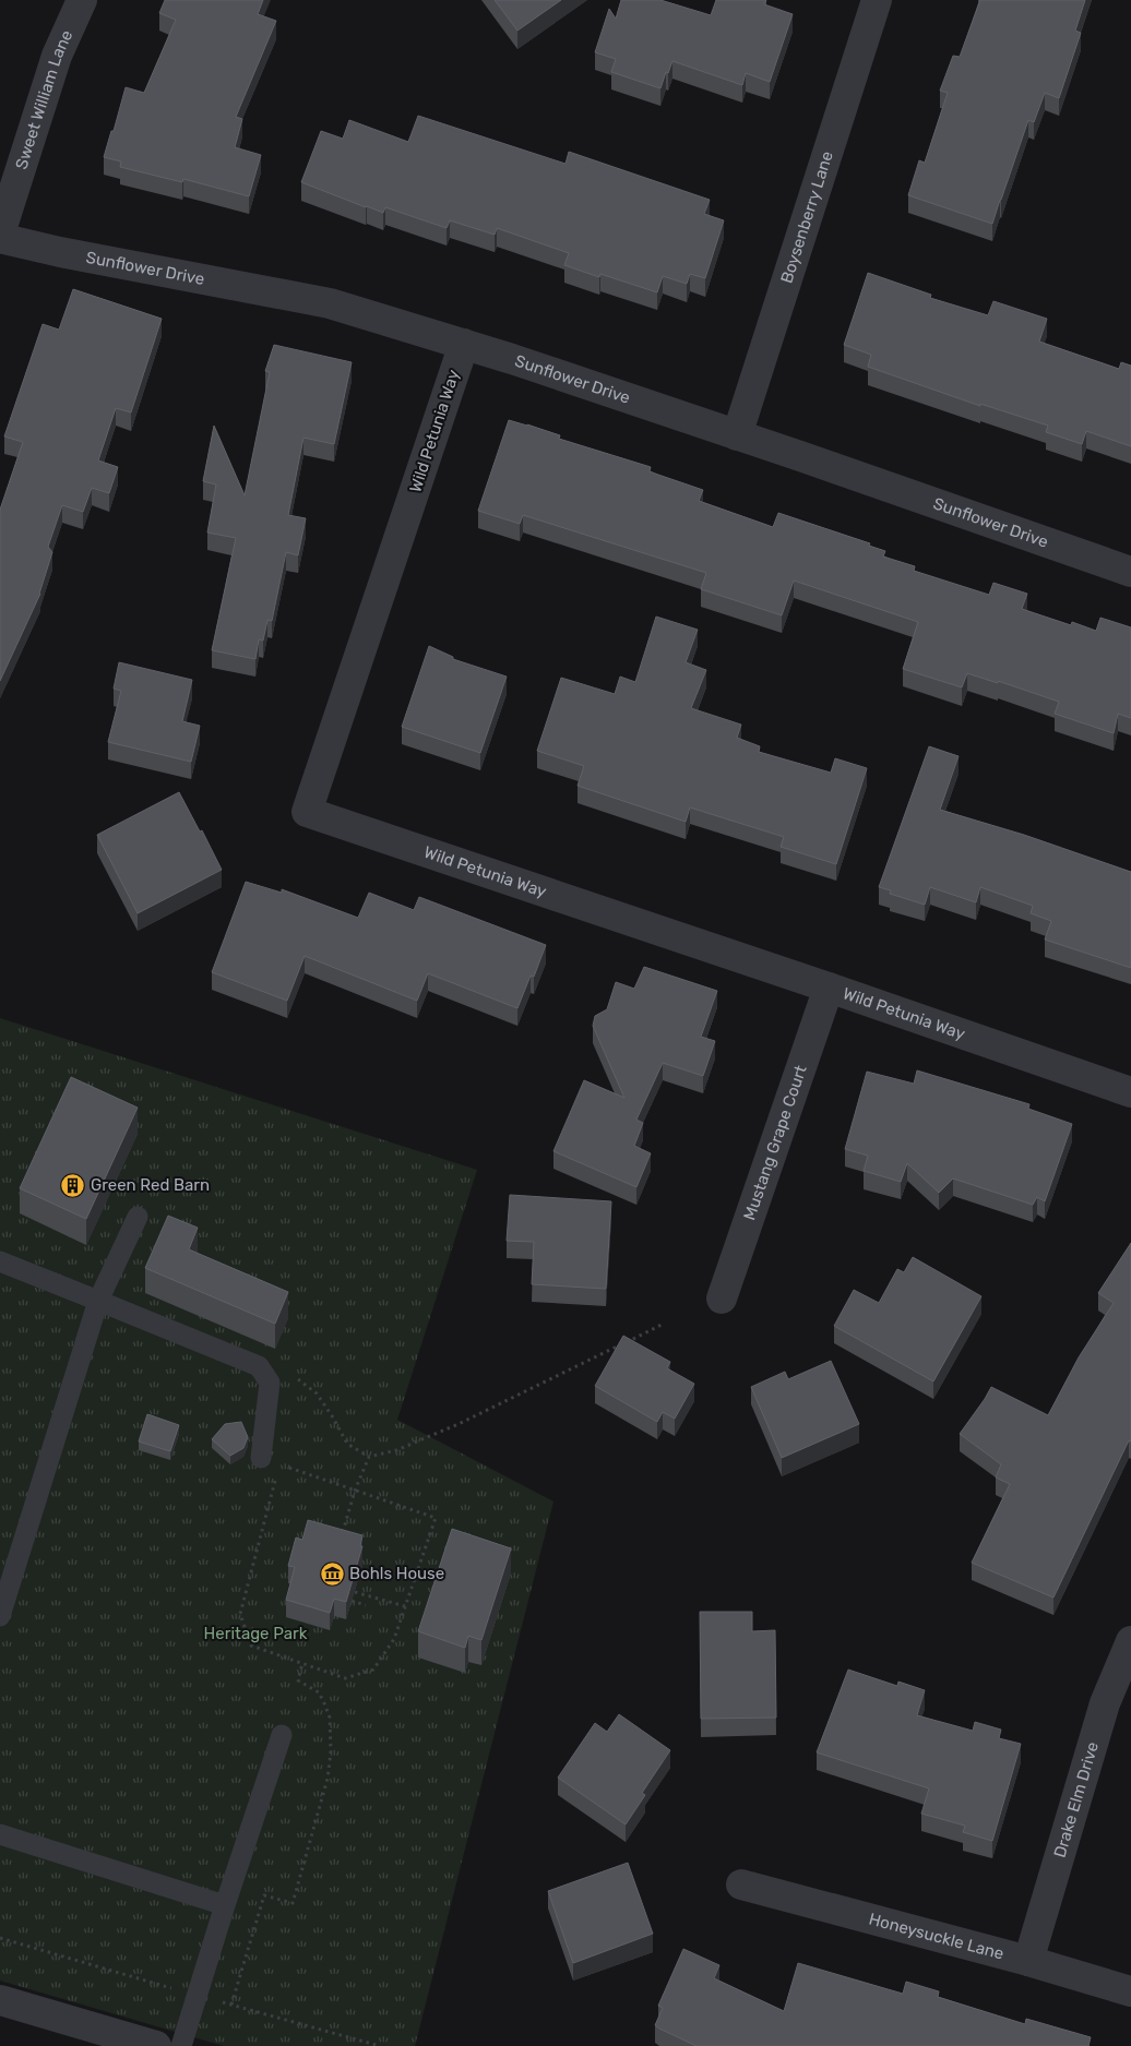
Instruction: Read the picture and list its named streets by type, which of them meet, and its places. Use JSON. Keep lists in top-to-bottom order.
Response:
{
  "streets": {
    "street": [
      "Sweet William Lane",
      "Boysenberry Lane",
      "Sunflower Drive",
      "Wild Petunia Way",
      "Mustang Grape Court",
      "Drake Elm Drive",
      "Honeysuckle Lane"
    ]
  },
  "crossings": [
    ["Boysenberry Lane", "Sunflower Drive"],
    ["Sunflower Drive", "Wild Petunia Way"],
    ["Wild Petunia Way", "Mustang Grape Court"],
    ["Drake Elm Drive", "Honeysuckle Lane"]
  ],
  "parks": ["Heritage Park"],
  "places": {
    "building": ["Green Red Barn"],
    "museum": ["Bohls House"]
  }
}
